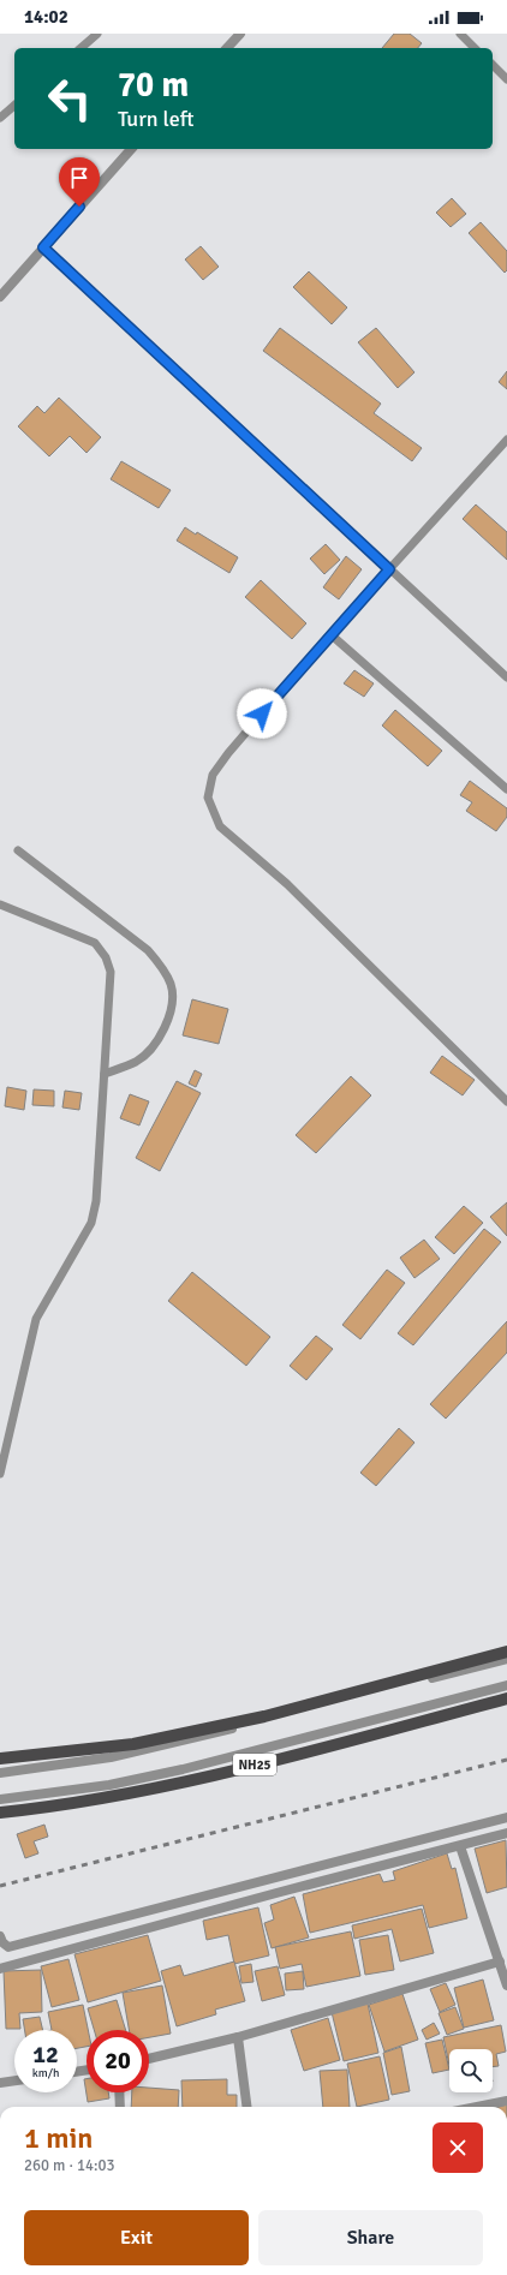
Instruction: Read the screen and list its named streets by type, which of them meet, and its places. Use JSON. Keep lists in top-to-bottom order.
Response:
{
  "streets": {
    "main road": ["NH25"]
  },
  "page": {
    "status": "14:02",
    "turn": ["70 m", "Turn left"],
    "speed": "12 km/h",
    "limit": "20",
    "heading": ["1 min", "260 m · 14:03"],
    "buttons": ["Exit", "Share"]
  }
}
